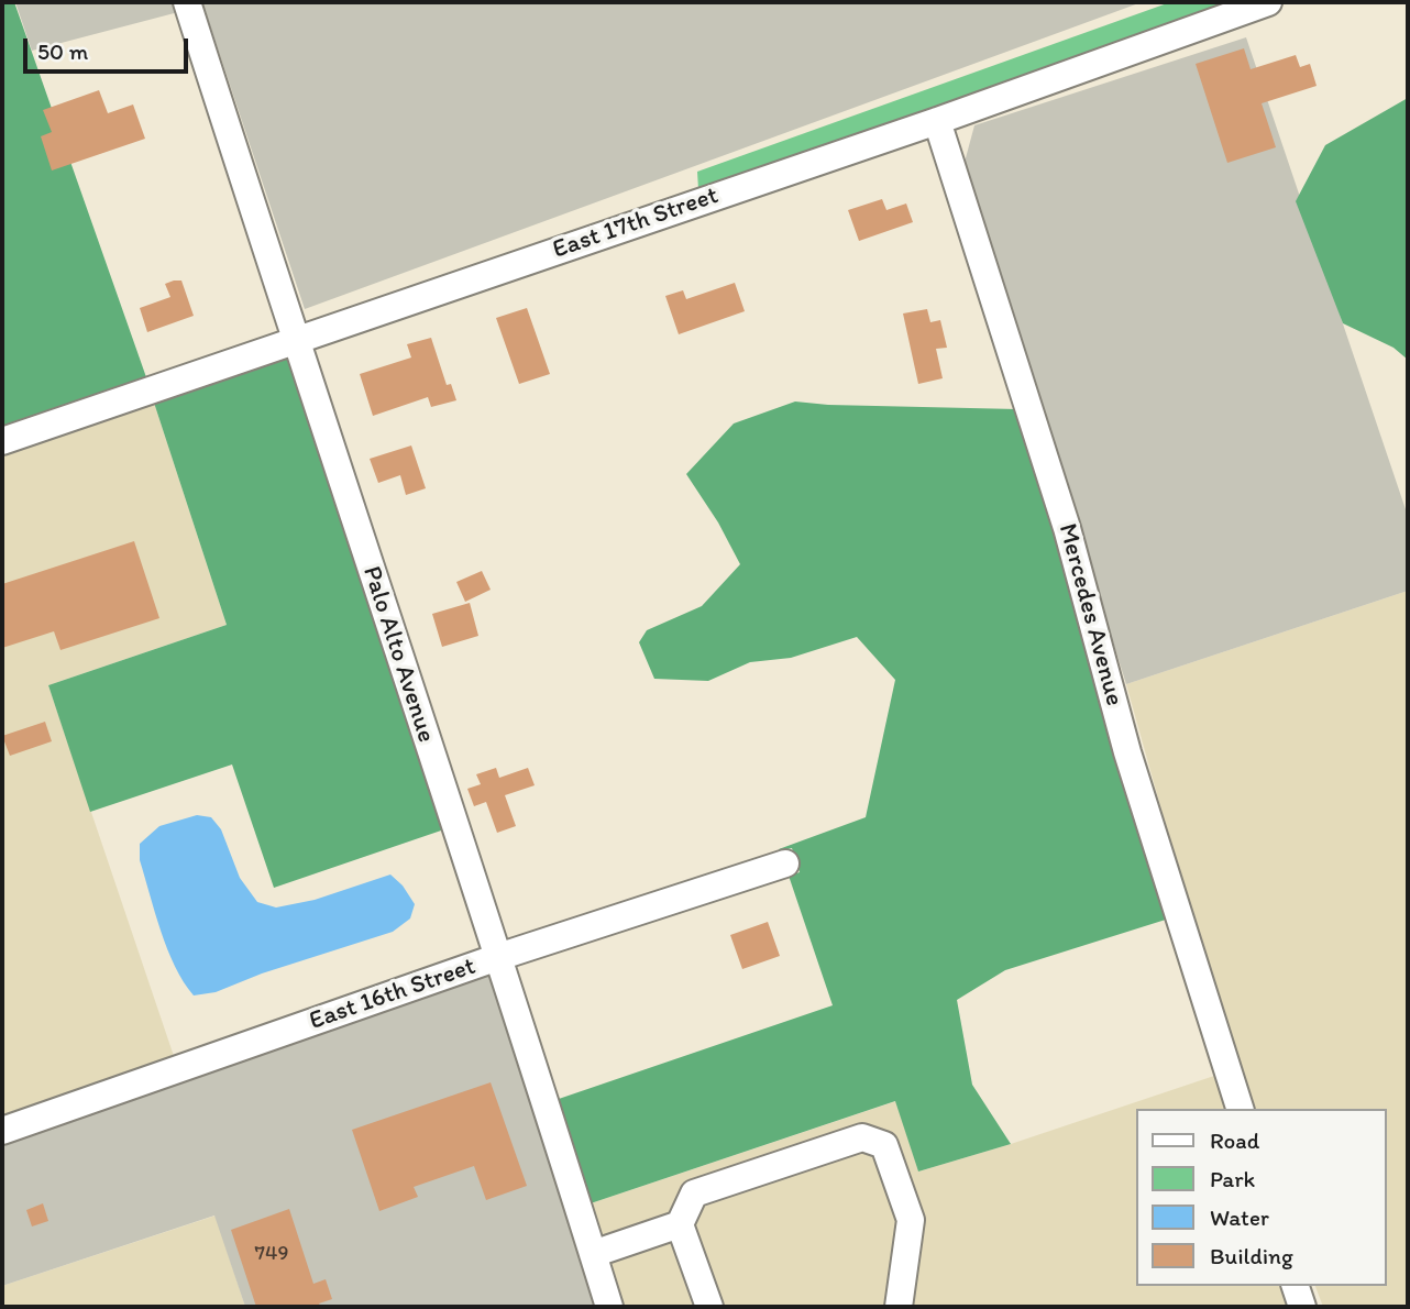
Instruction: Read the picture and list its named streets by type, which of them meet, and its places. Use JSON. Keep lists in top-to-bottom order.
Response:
{
  "streets": {
    "street": [
      "East 17th Street",
      "Mercedes Avenue",
      "Palo Alto Avenue",
      "East 16th Street"
    ]
  },
  "crossings": [
    ["East 17th Street", "Mercedes Avenue"],
    ["East 17th Street", "Palo Alto Avenue"],
    ["Palo Alto Avenue", "East 16th Street"]
  ],
  "house_numbers": ["749"],
  "legend": [
    "Road",
    "Park",
    "Water",
    "Building"
  ],
  "scale_bar": "50 m"
}
